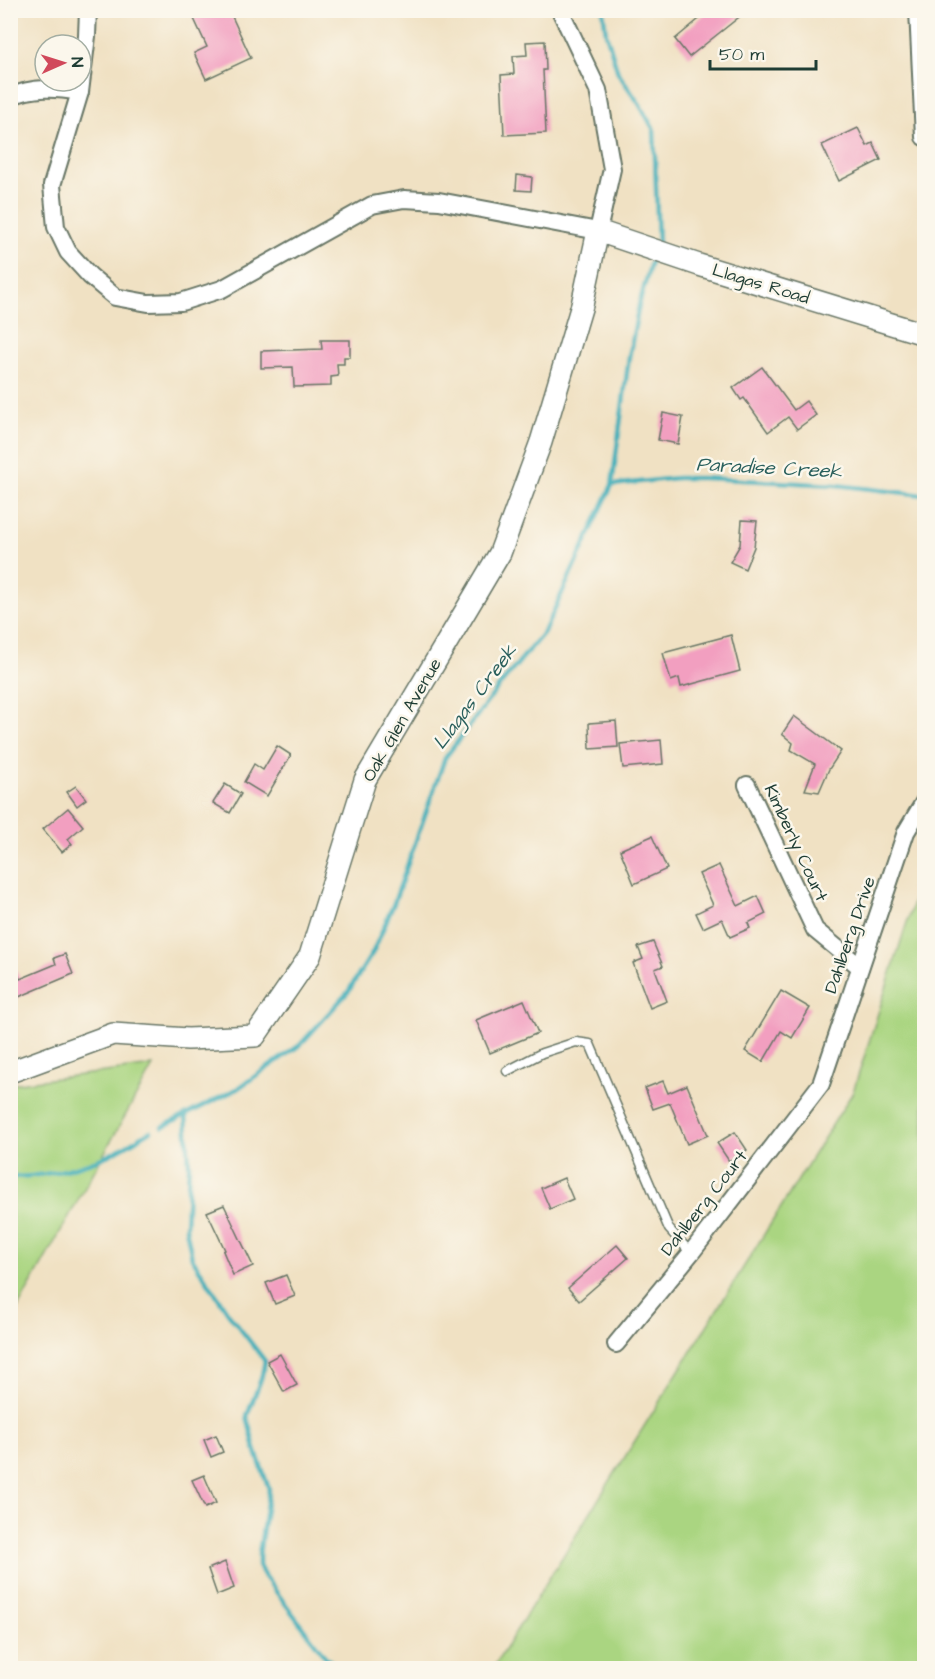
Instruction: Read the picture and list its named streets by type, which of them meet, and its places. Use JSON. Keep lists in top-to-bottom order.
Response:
{
  "streets": {
    "street": [
      "Llagas Road",
      "Oak Glen Avenue",
      "Kimberly Court",
      "Dahlberg Drive",
      "Dahlberg Court"
    ]
  },
  "crossings": [
    ["Llagas Road", "Oak Glen Avenue"],
    ["Kimberly Court", "Dahlberg Drive"],
    ["Dahlberg Drive", "Dahlberg Court"]
  ],
  "water": ["Paradise Creek", "Llagas Creek"],
  "scale_bar": "50 m",
  "north": "right"
}
